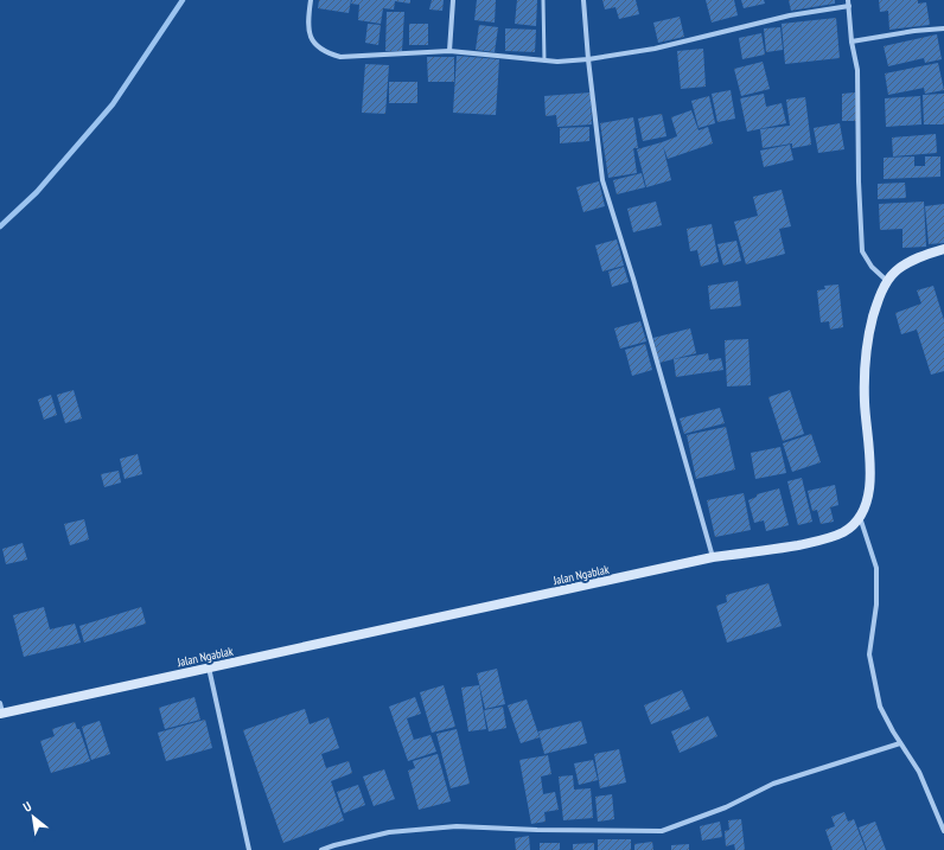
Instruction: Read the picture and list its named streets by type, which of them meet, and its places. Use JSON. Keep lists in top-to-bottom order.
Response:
{
  "streets": {
    "street": ["Jalan Ngablak"]
  },
  "north": "top left"
}
